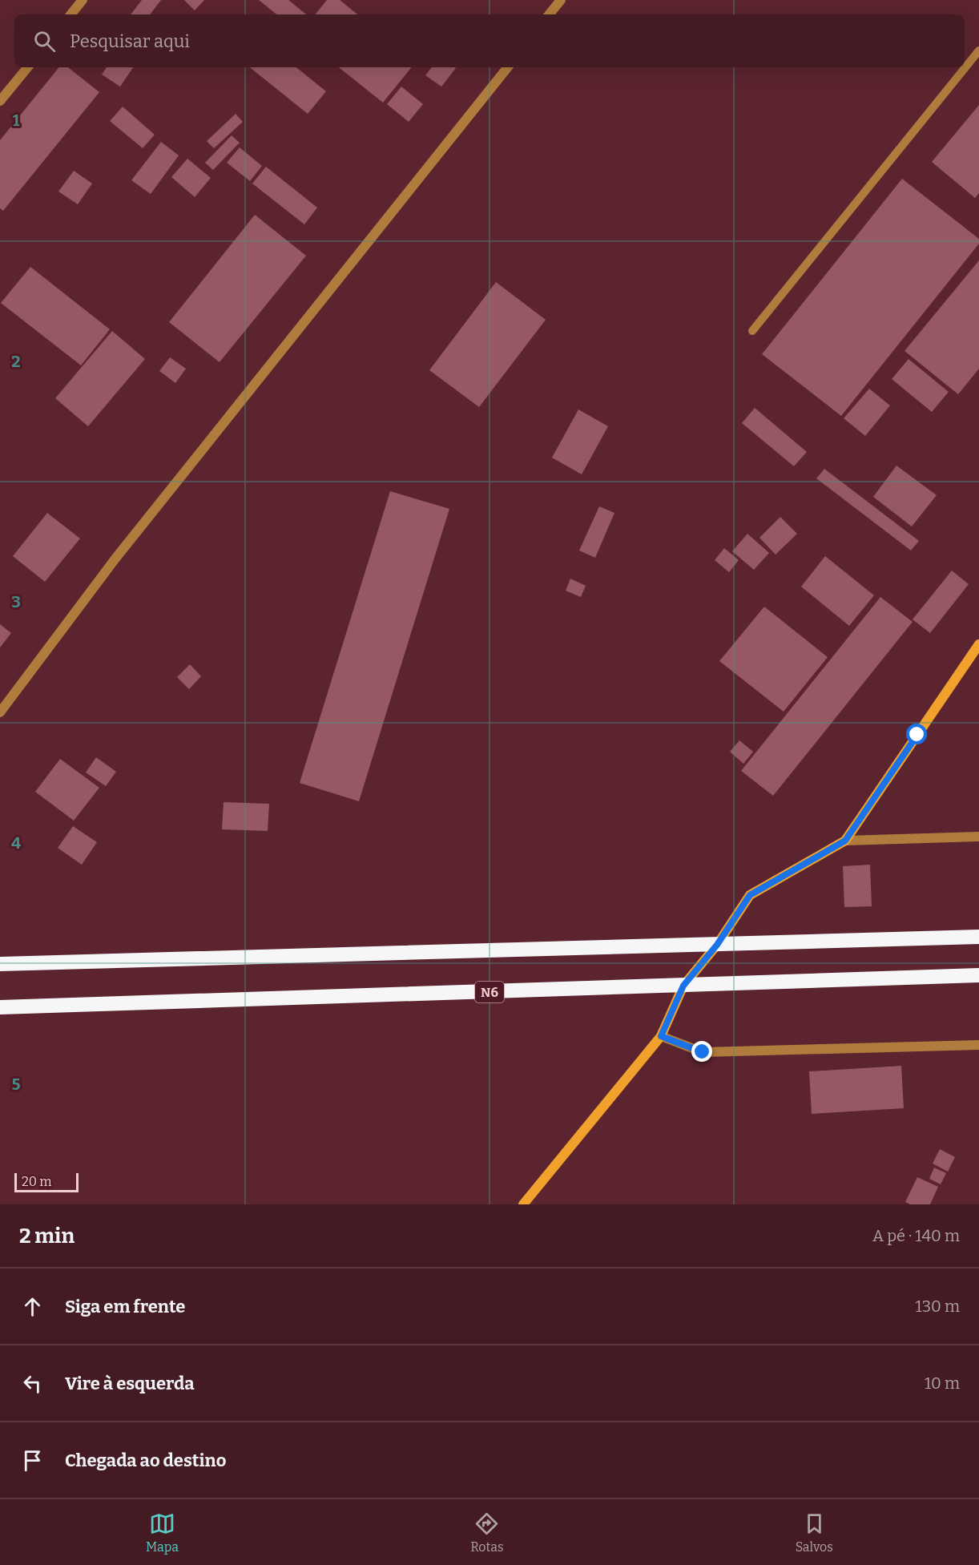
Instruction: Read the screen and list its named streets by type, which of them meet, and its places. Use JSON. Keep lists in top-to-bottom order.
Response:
{
  "streets": {
    "highway": ["N6"]
  },
  "scale_bar": "20 m",
  "page": {
    "search": "Pesquisar aqui",
    "scale": "20 m",
    "heading": ["2 min", "A pé · 140 m"],
    "list": [
      ["Siga em frente", "130 m"],
      ["Vire à esquerda", "10 m"],
      "Chegada ao destino"
    ],
    "nav": ["Mapa", "Rotas", "Salvos"]
  },
  "grid": {
    "rows": [
      "1",
      "2",
      "3",
      "4",
      "5"
    ]
  }
}
